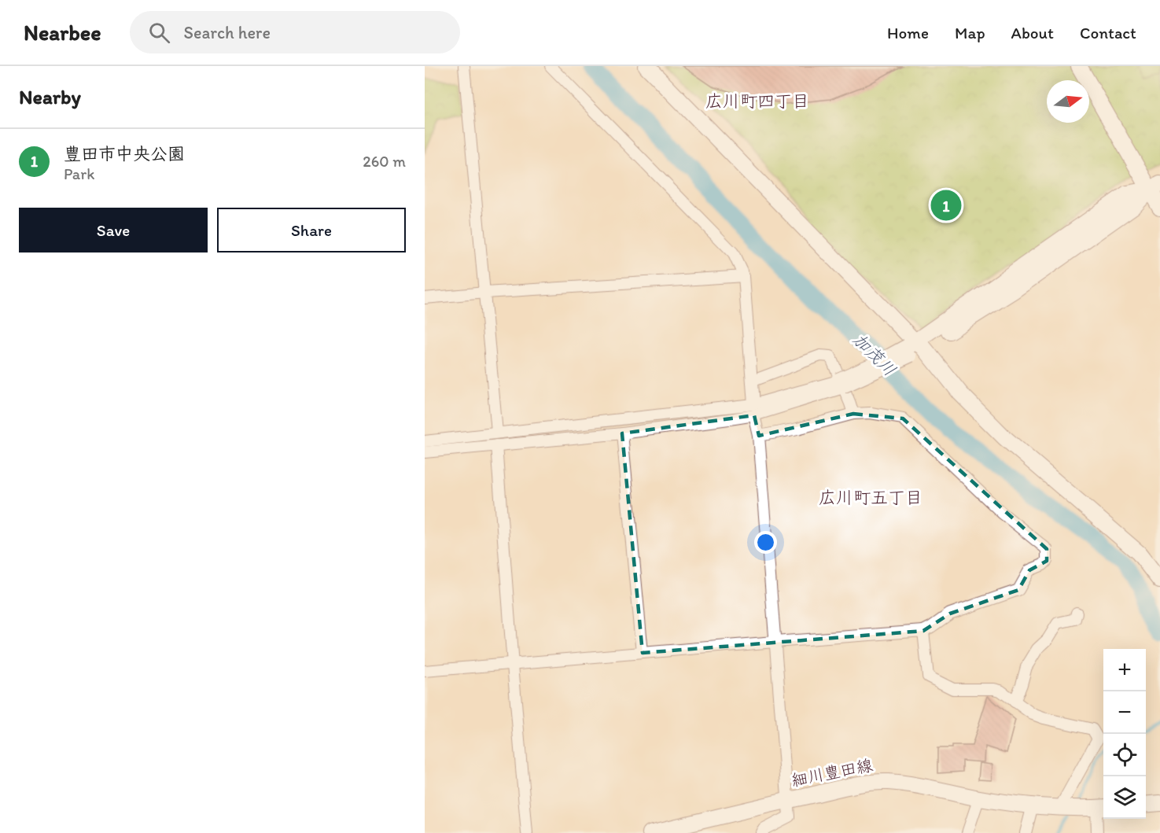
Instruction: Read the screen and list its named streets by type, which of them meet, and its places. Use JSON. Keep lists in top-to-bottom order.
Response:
{
  "streets": {
    "street": ["細川豊田線"]
  },
  "districts": ["広川町四丁目", "広川町五丁目"],
  "water": ["加茂川"],
  "north": "right",
  "page": {
    "header": "Nearbee",
    "search": "Search here",
    "nav": [
      "Home",
      "Map",
      "About",
      "Contact"
    ],
    "heading": "Nearby",
    "list": [
      {
        "mark": "1",
        "name": "豊田市中央公園",
        "note": "Park",
        "value": "260 m"
      }
    ],
    "pins": "1",
    "buttons": ["Save", "Share"],
    "map_buttons": ["+", "−"]
  }
}
